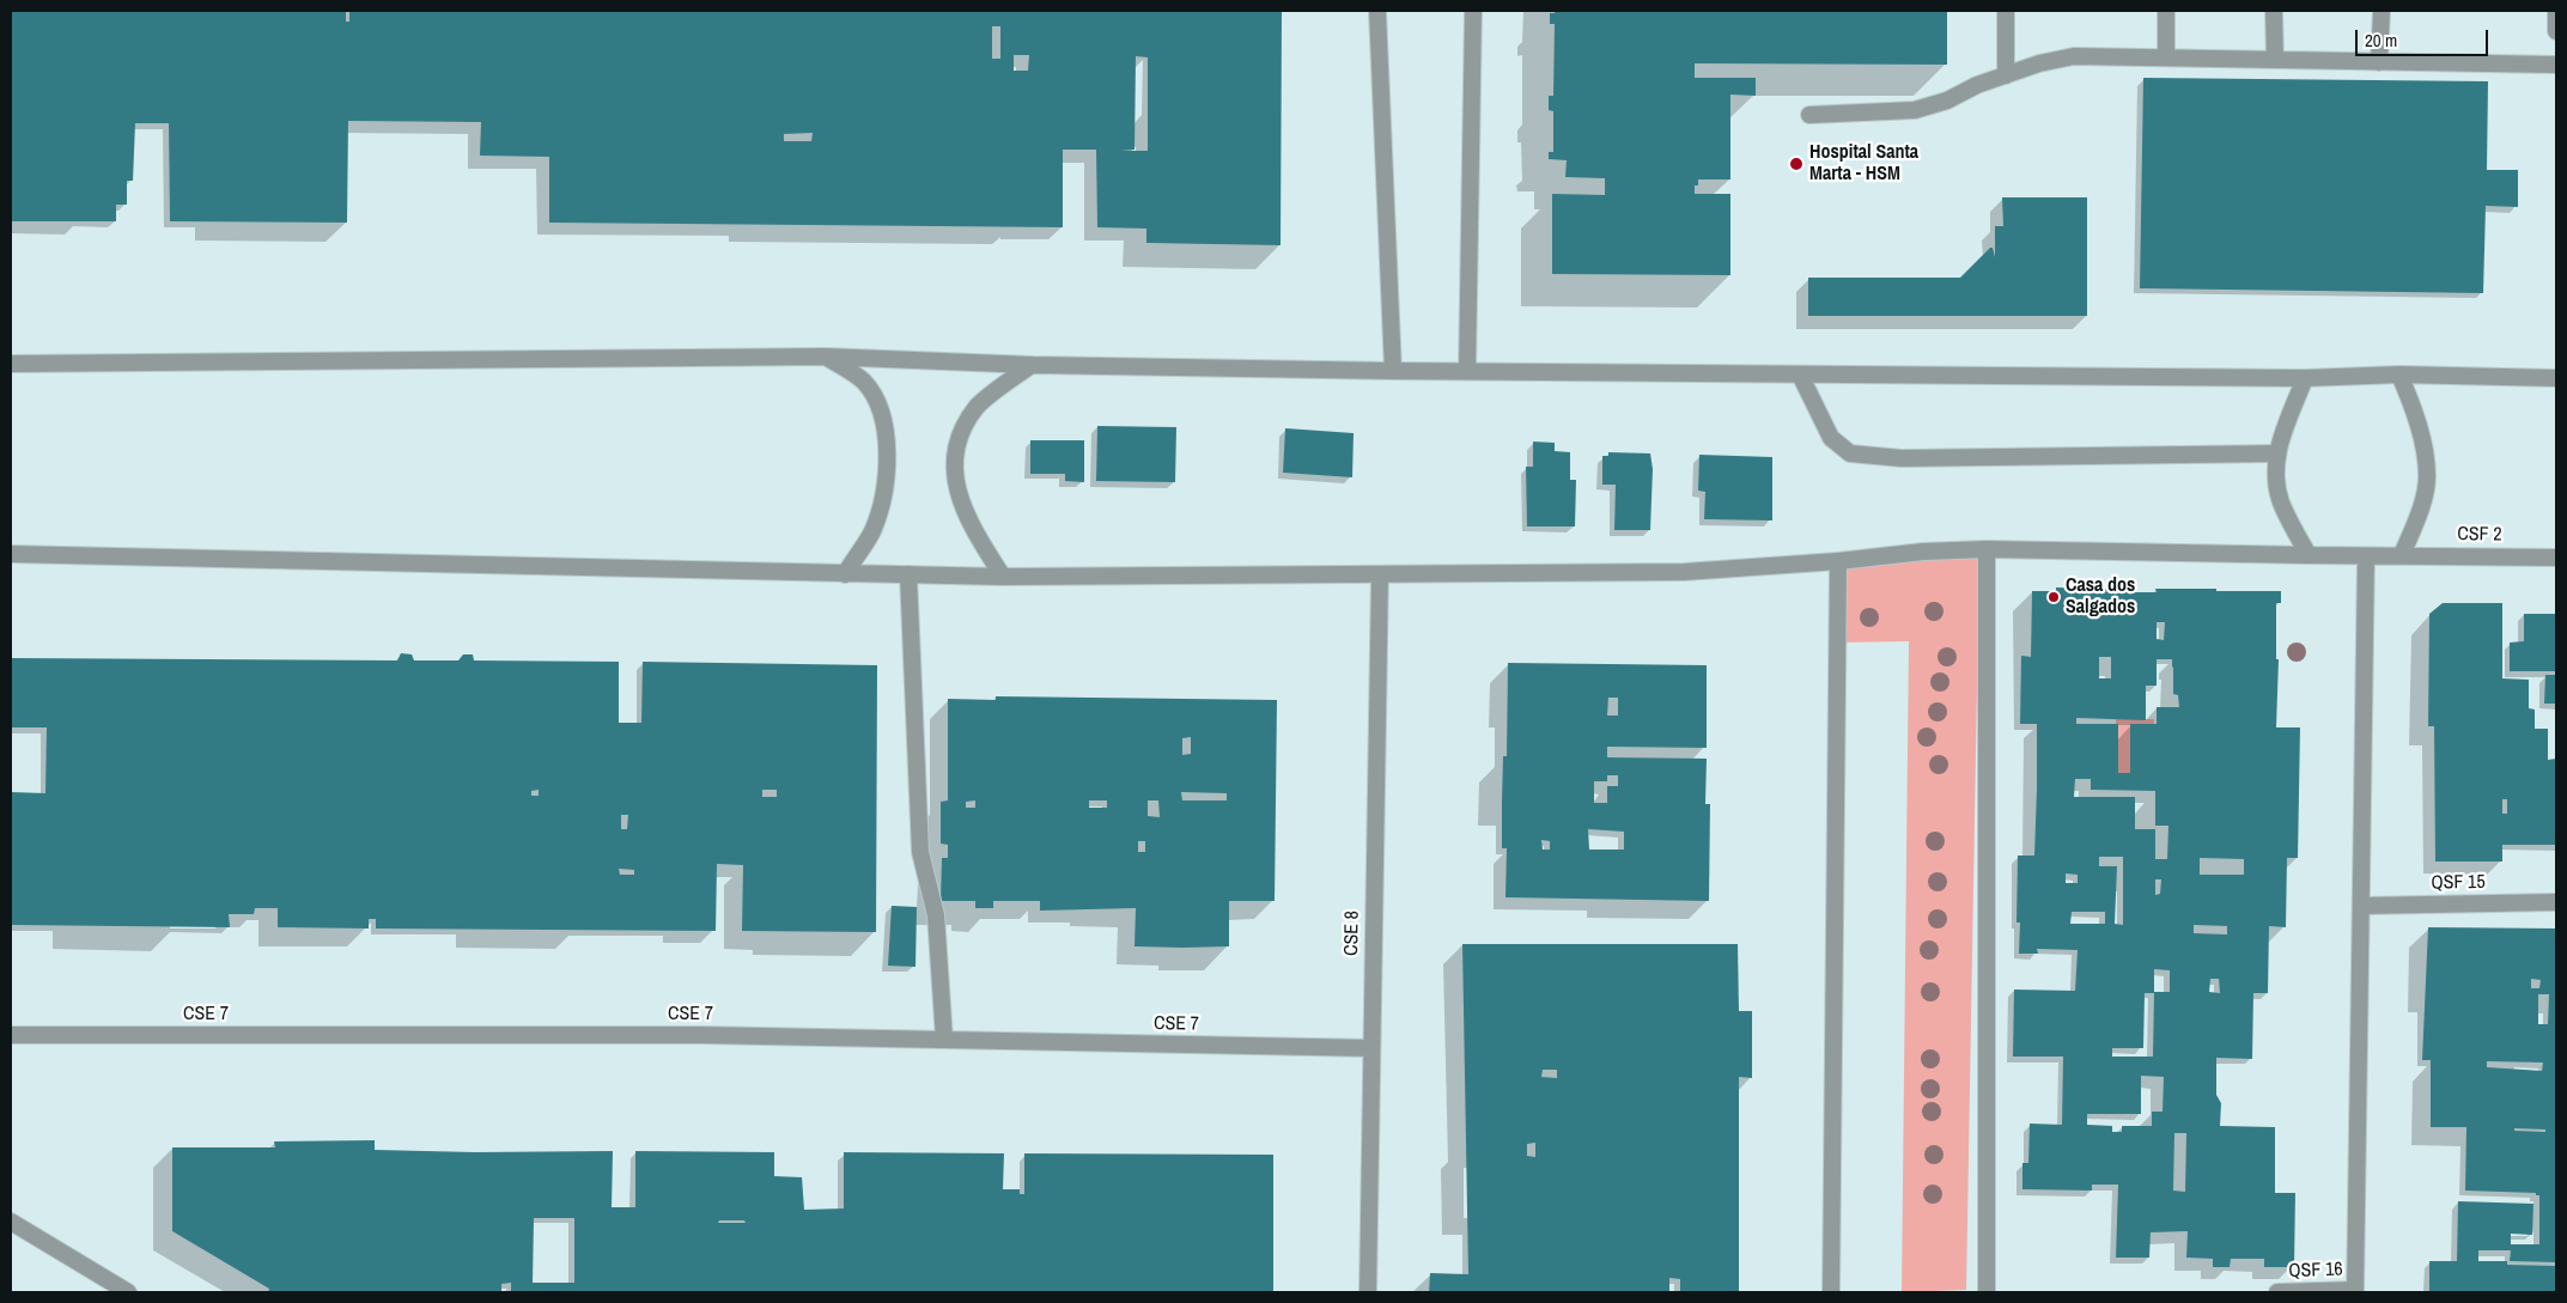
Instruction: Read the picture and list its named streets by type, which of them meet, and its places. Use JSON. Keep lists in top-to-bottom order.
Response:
{
  "streets": {
    "street": [
      "CSF 2",
      "QSF 15",
      "CSE 8",
      "CSE 7",
      "QSF 16"
    ]
  },
  "crossings": [
    ["CSE 8", "CSE 7"]
  ],
  "places": ["Hospital Santa Marta - HSM", "Casa dos Salgados"],
  "scale_bar": "20 m"
}
